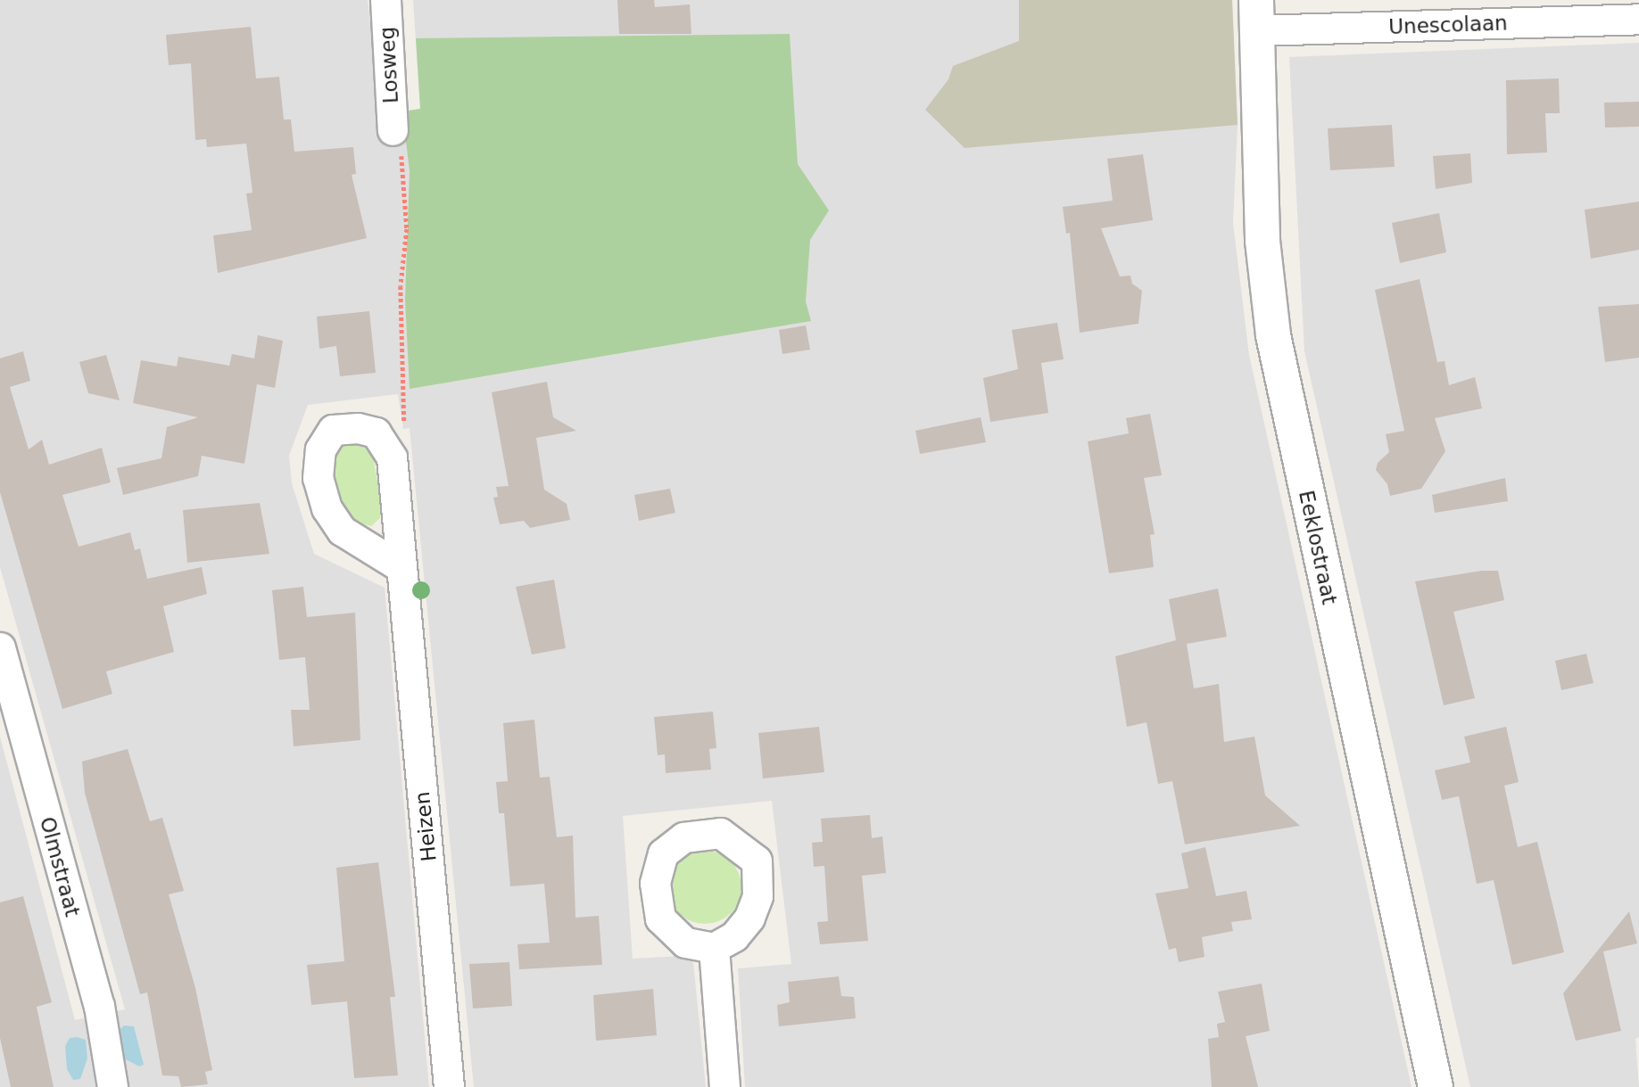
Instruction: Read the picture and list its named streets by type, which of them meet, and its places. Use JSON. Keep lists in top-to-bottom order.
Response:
{
  "streets": {
    "street": [
      "Unescolaan",
      "Losweg",
      "Eeklostraat",
      "Heizen",
      "Olmstraat"
    ]
  },
  "crossings": [
    ["Unescolaan", "Eeklostraat"]
  ]
}
